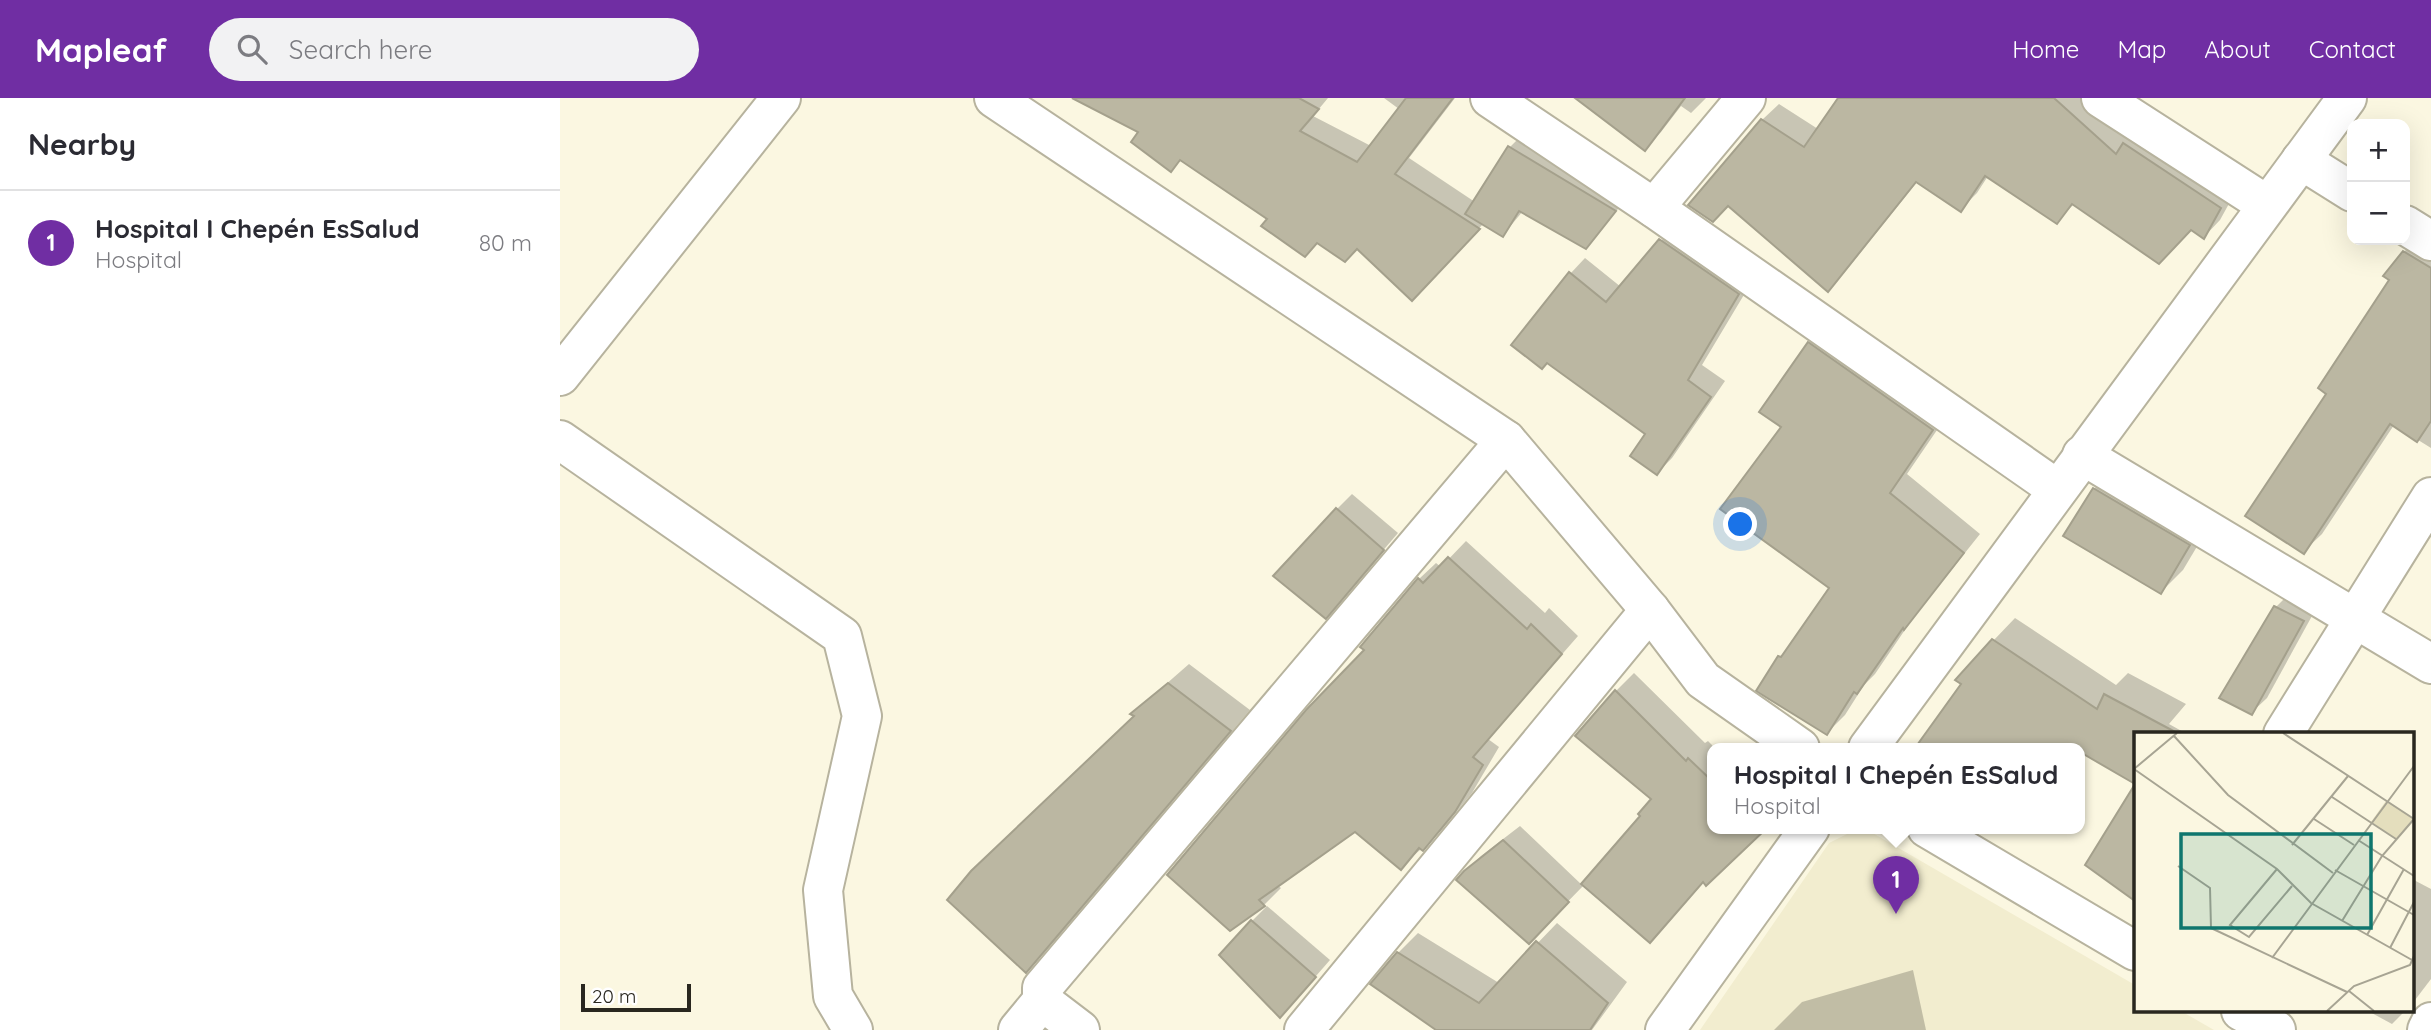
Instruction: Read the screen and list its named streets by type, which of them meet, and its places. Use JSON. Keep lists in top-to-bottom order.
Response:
{
  "scale_bar": "20 m",
  "page": {
    "header": "Mapleaf",
    "search": "Search here",
    "nav": [
      "Home",
      "Map",
      "About",
      "Contact"
    ],
    "heading": "Nearby",
    "map_buttons": ["+", "−"],
    "list": [
      {
        "mark": "1",
        "name": "Hospital I Chepén EsSalud",
        "note": "Hospital",
        "value": "80 m"
      }
    ],
    "popup": ["Hospital I Chepén EsSalud", "Hospital"],
    "pins": "1",
    "scale": "20 m"
  }
}
